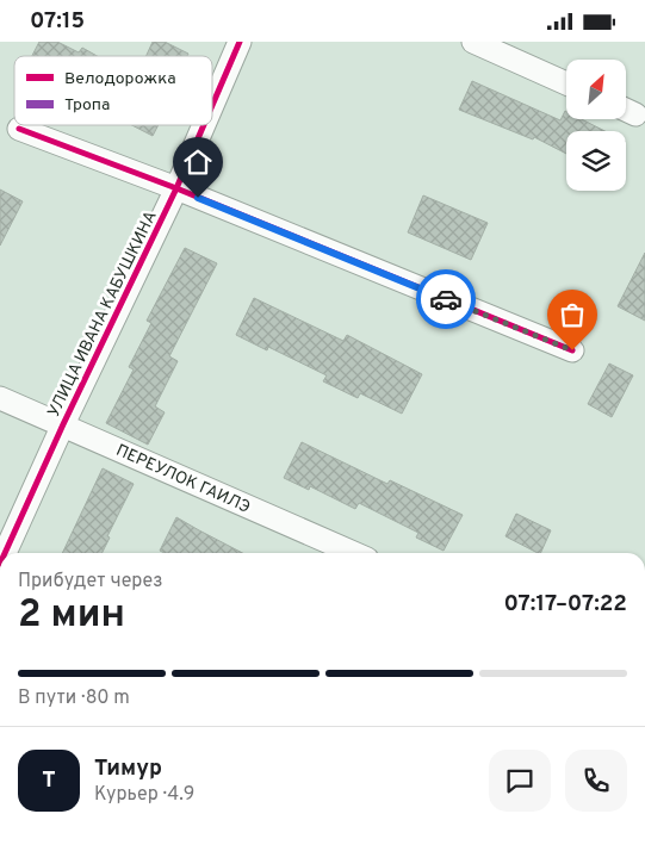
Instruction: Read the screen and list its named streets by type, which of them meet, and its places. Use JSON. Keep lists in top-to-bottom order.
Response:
{
  "streets": {
    "street": ["УЛИЦА ИВАНА КАБУШКИНА", "ПЕРЕУЛОК ГАИЛЭ"]
  },
  "crossings": [
    ["УЛИЦА ИВАНА КАБУШКИНА", "ПЕРЕУЛОК ГАИЛЭ"]
  ],
  "legend": ["Велодорожка", "Тропа"],
  "north": "top right",
  "page": {
    "status": "07:15",
    "heading": ["2 мин", "Прибудет через", "07:17–07:22"],
    "panel": ["Тимур", "Курьер · 4.9"],
    "bar": "В пути · 80 m",
    "round": "Т"
  }
}
